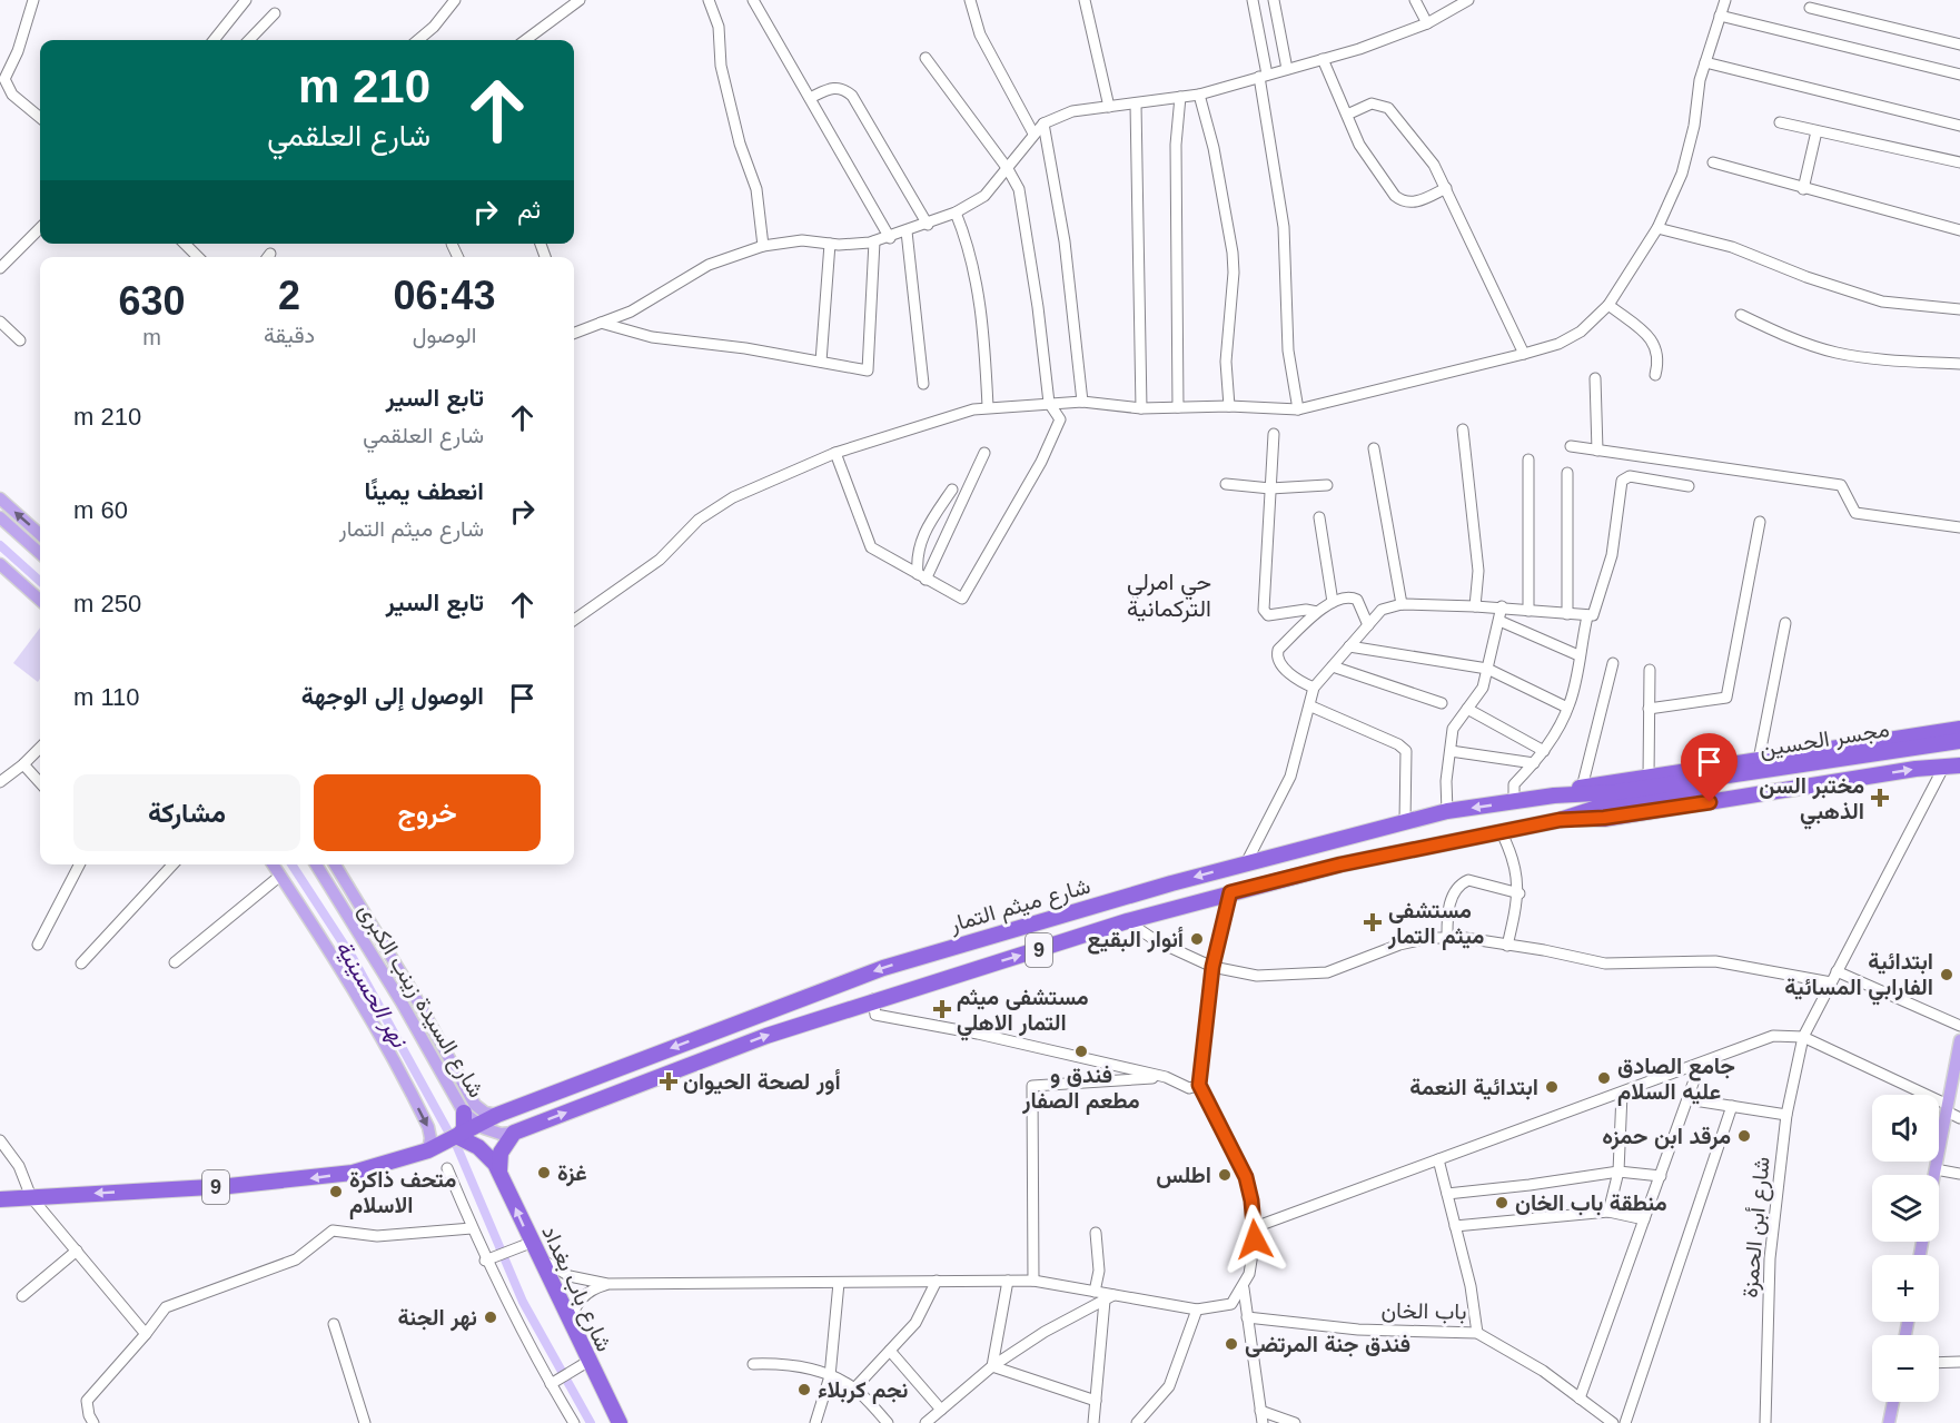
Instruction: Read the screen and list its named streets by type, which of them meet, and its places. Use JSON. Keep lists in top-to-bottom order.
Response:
{
  "streets": {
    "highway": [
      "مجسر الحسين",
      "شارع ميثم التمار",
      "9",
      "شارع باب بغداد"
    ],
    "main road": ["شارع السيدة زينب الكبرى"],
    "street": ["شارع أبن الحمزة", "باب الخان"]
  },
  "crossings": [
    ["مجسر الحسين", "شارع ميثم التمار"],
    ["مجسر الحسين", "9"],
    ["شارع ميثم التمار", "9"],
    ["شارع ميثم التمار", "شارع السيدة زينب الكبرى"],
    ["9", "شارع السيدة زينب الكبرى"]
  ],
  "districts": ["حي امرلي التركمانية"],
  "water": ["نهر الحسينية"],
  "places": {
    "health": [
      "مختبر السن الذهبي",
      "مستشفى ميثم التمار",
      "مستشفى ميثم التمار الاهلي",
      "أور لصحة الحيوان"
    ],
    "other": [
      "أنوار البقيع",
      "ابتدائية الفارابي المسائية",
      "فندق و مطعم الصفار",
      "جامع الصادق عليه السلام",
      "ابتدائية النعمة",
      "مرقد ابن حمزه",
      "غزة",
      "اطلس",
      "متحف ذاكرة الاسلام",
      "منطقة باب الخان",
      "نهر الجنة",
      "فندق جنة المرتضى",
      "نجم كربلاء"
    ]
  },
  "page": {
    "turn": ["210 m", "شارع العلقمي"],
    "then": "ثم",
    "eta": [
      "06:43",
      "الوصول",
      "2",
      "دقيقة",
      "630",
      "m"
    ],
    "list": [
      {
        "name": "تابع السير",
        "note": "شارع العلقمي",
        "value": "210 m"
      },
      {
        "name": "انعطف يمينًا",
        "note": "شارع ميثم التمار",
        "value": "60 m"
      },
      {
        "name": "تابع السير",
        "value": "250 m"
      },
      {
        "name": "الوصول إلى الوجهة",
        "value": "110 m"
      }
    ],
    "buttons": ["خروج", "مشاركة"],
    "map_buttons": ["+", "−"]
  }
}
